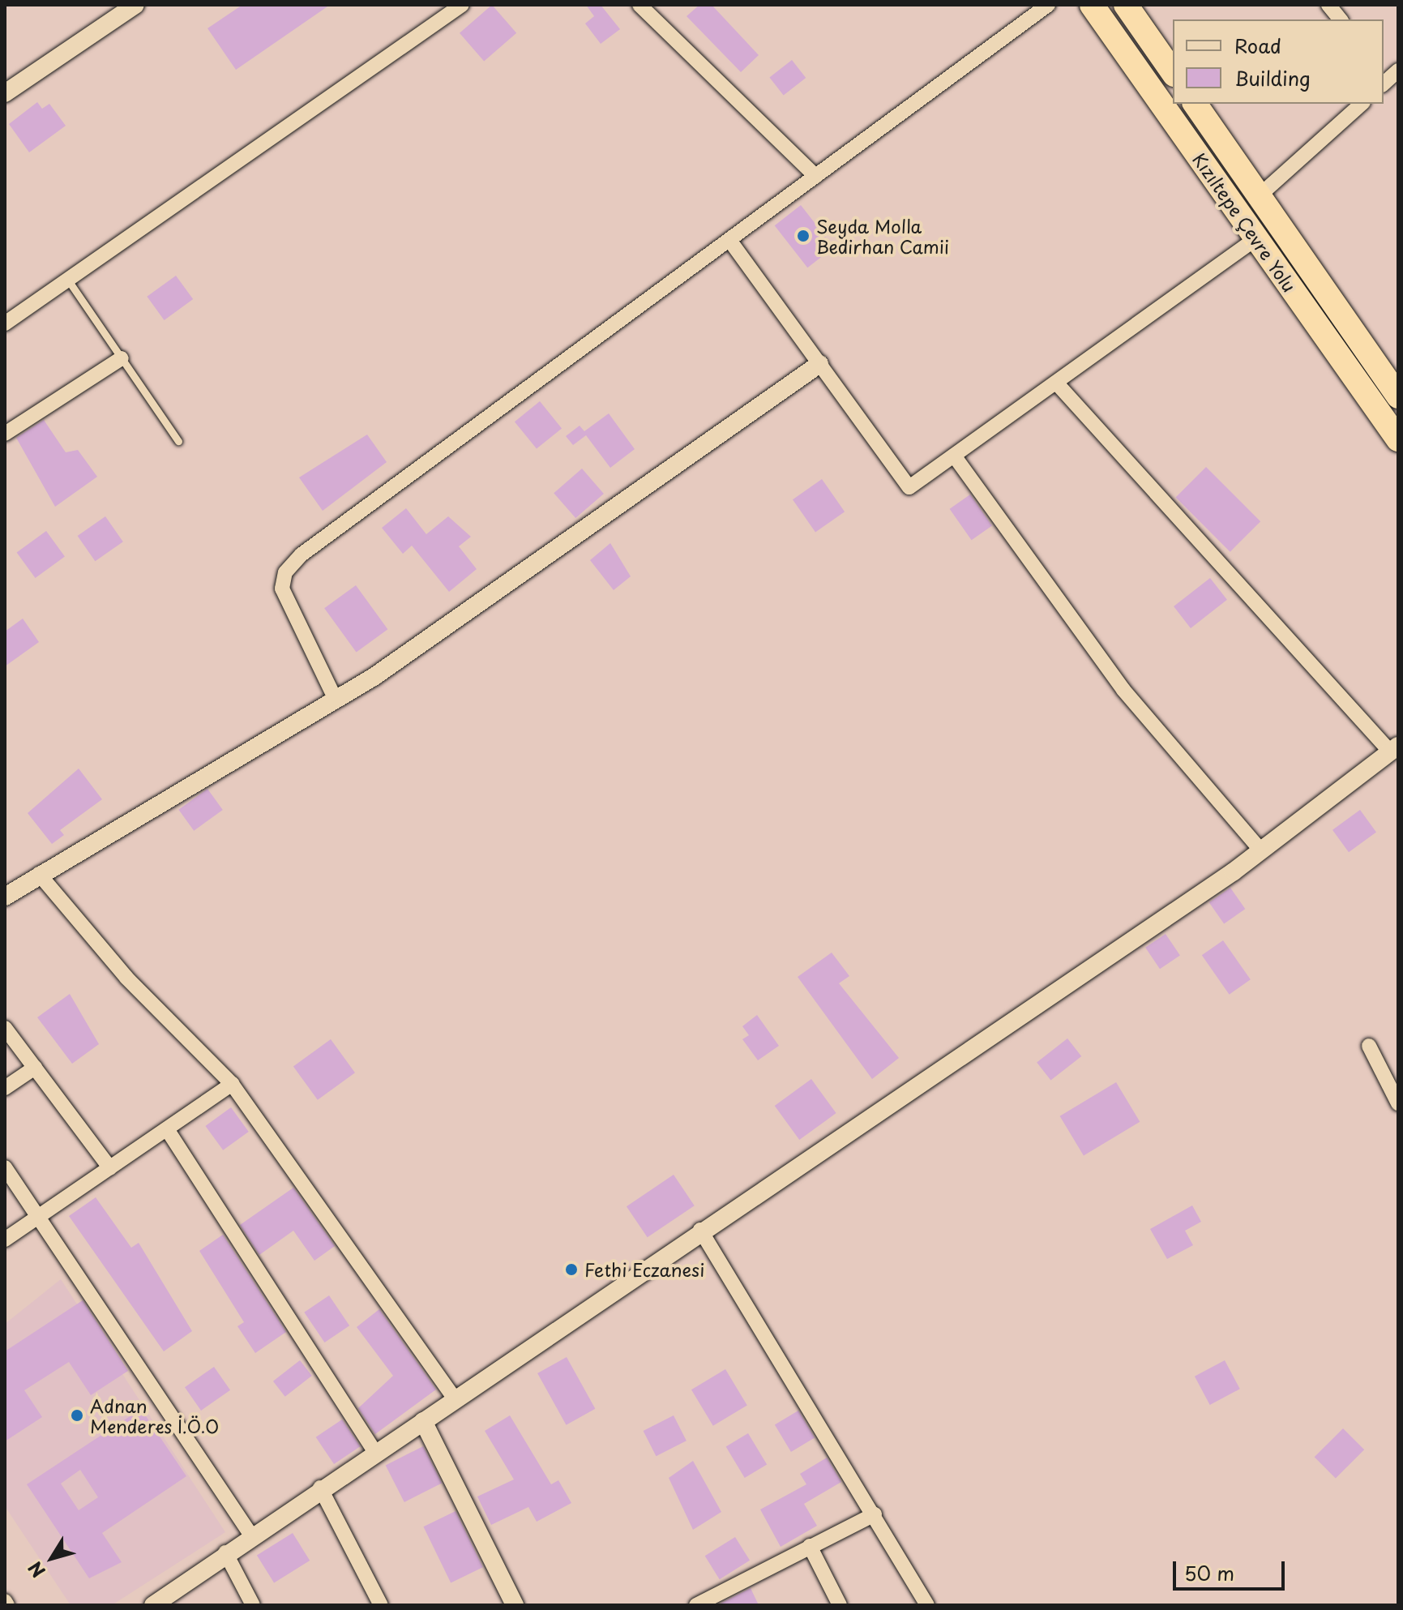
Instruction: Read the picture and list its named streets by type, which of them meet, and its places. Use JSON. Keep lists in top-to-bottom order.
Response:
{
  "streets": {
    "highway": ["Kızıltepe Çevre Yolu"]
  },
  "places": ["Seyda Molla Bedirhan Camii", "Fethi Eczanesi", "Adnan Menderes İ.Ö.O"],
  "legend": ["Road", "Building"],
  "scale_bar": "50 m",
  "north": "bottom left"
}
